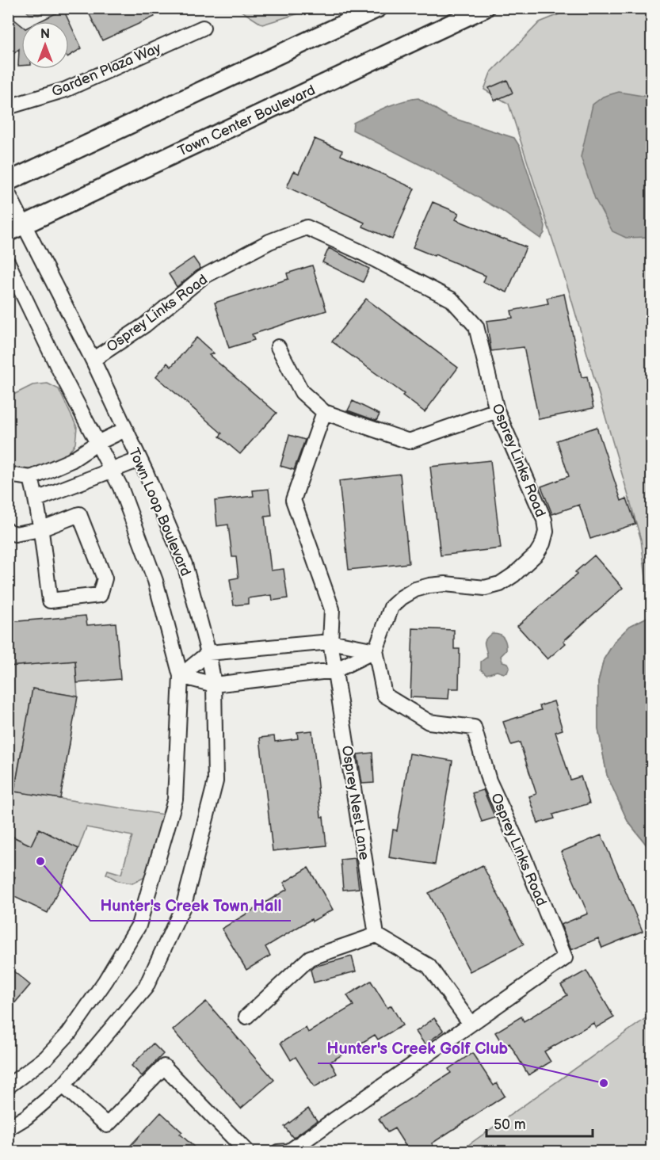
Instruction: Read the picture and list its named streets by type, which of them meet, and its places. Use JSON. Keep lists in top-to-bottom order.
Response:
{
  "streets": {
    "main road": ["Town Center Boulevard"],
    "street": [
      "Garden Plaza Way",
      "Osprey Links Road",
      "Town Loop Boulevard",
      "Osprey Nest Lane"
    ]
  },
  "crossings": [
    ["Town Center Boulevard", "Town Loop Boulevard"],
    ["Osprey Links Road", "Town Loop Boulevard"]
  ],
  "places": ["Hunter's Creek Town Hall", "Hunter's Creek Golf Club"],
  "scale_bar": "50 m",
  "north": "top"
}
